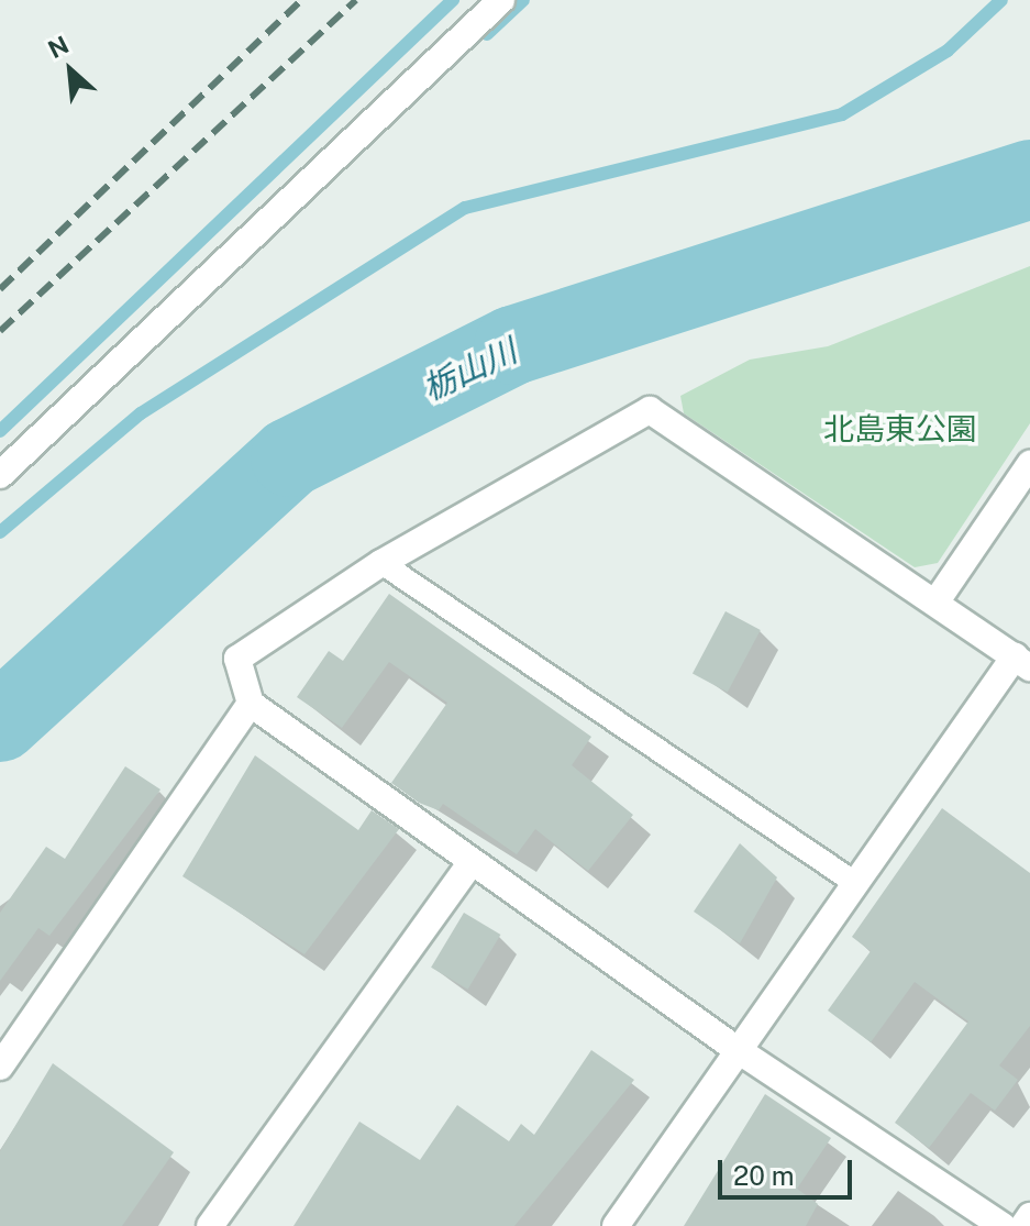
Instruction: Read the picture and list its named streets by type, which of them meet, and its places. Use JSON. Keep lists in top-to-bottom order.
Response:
{
  "water": ["栃山川"],
  "parks": ["北島東公園"],
  "scale_bar": "20 m",
  "north": "top left"
}
